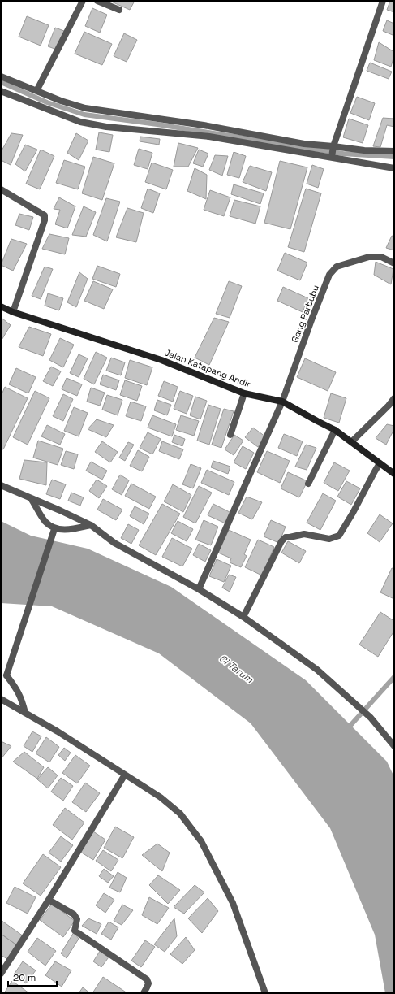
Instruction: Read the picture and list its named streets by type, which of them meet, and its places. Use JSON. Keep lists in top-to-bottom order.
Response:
{
  "streets": {
    "street": ["Gang Parbubu", "Jalan Katapang Andir"]
  },
  "crossings": [
    ["Gang Parbubu", "Jalan Katapang Andir"]
  ],
  "water": ["Ci Tarum"],
  "scale_bar": "20 m"
}
